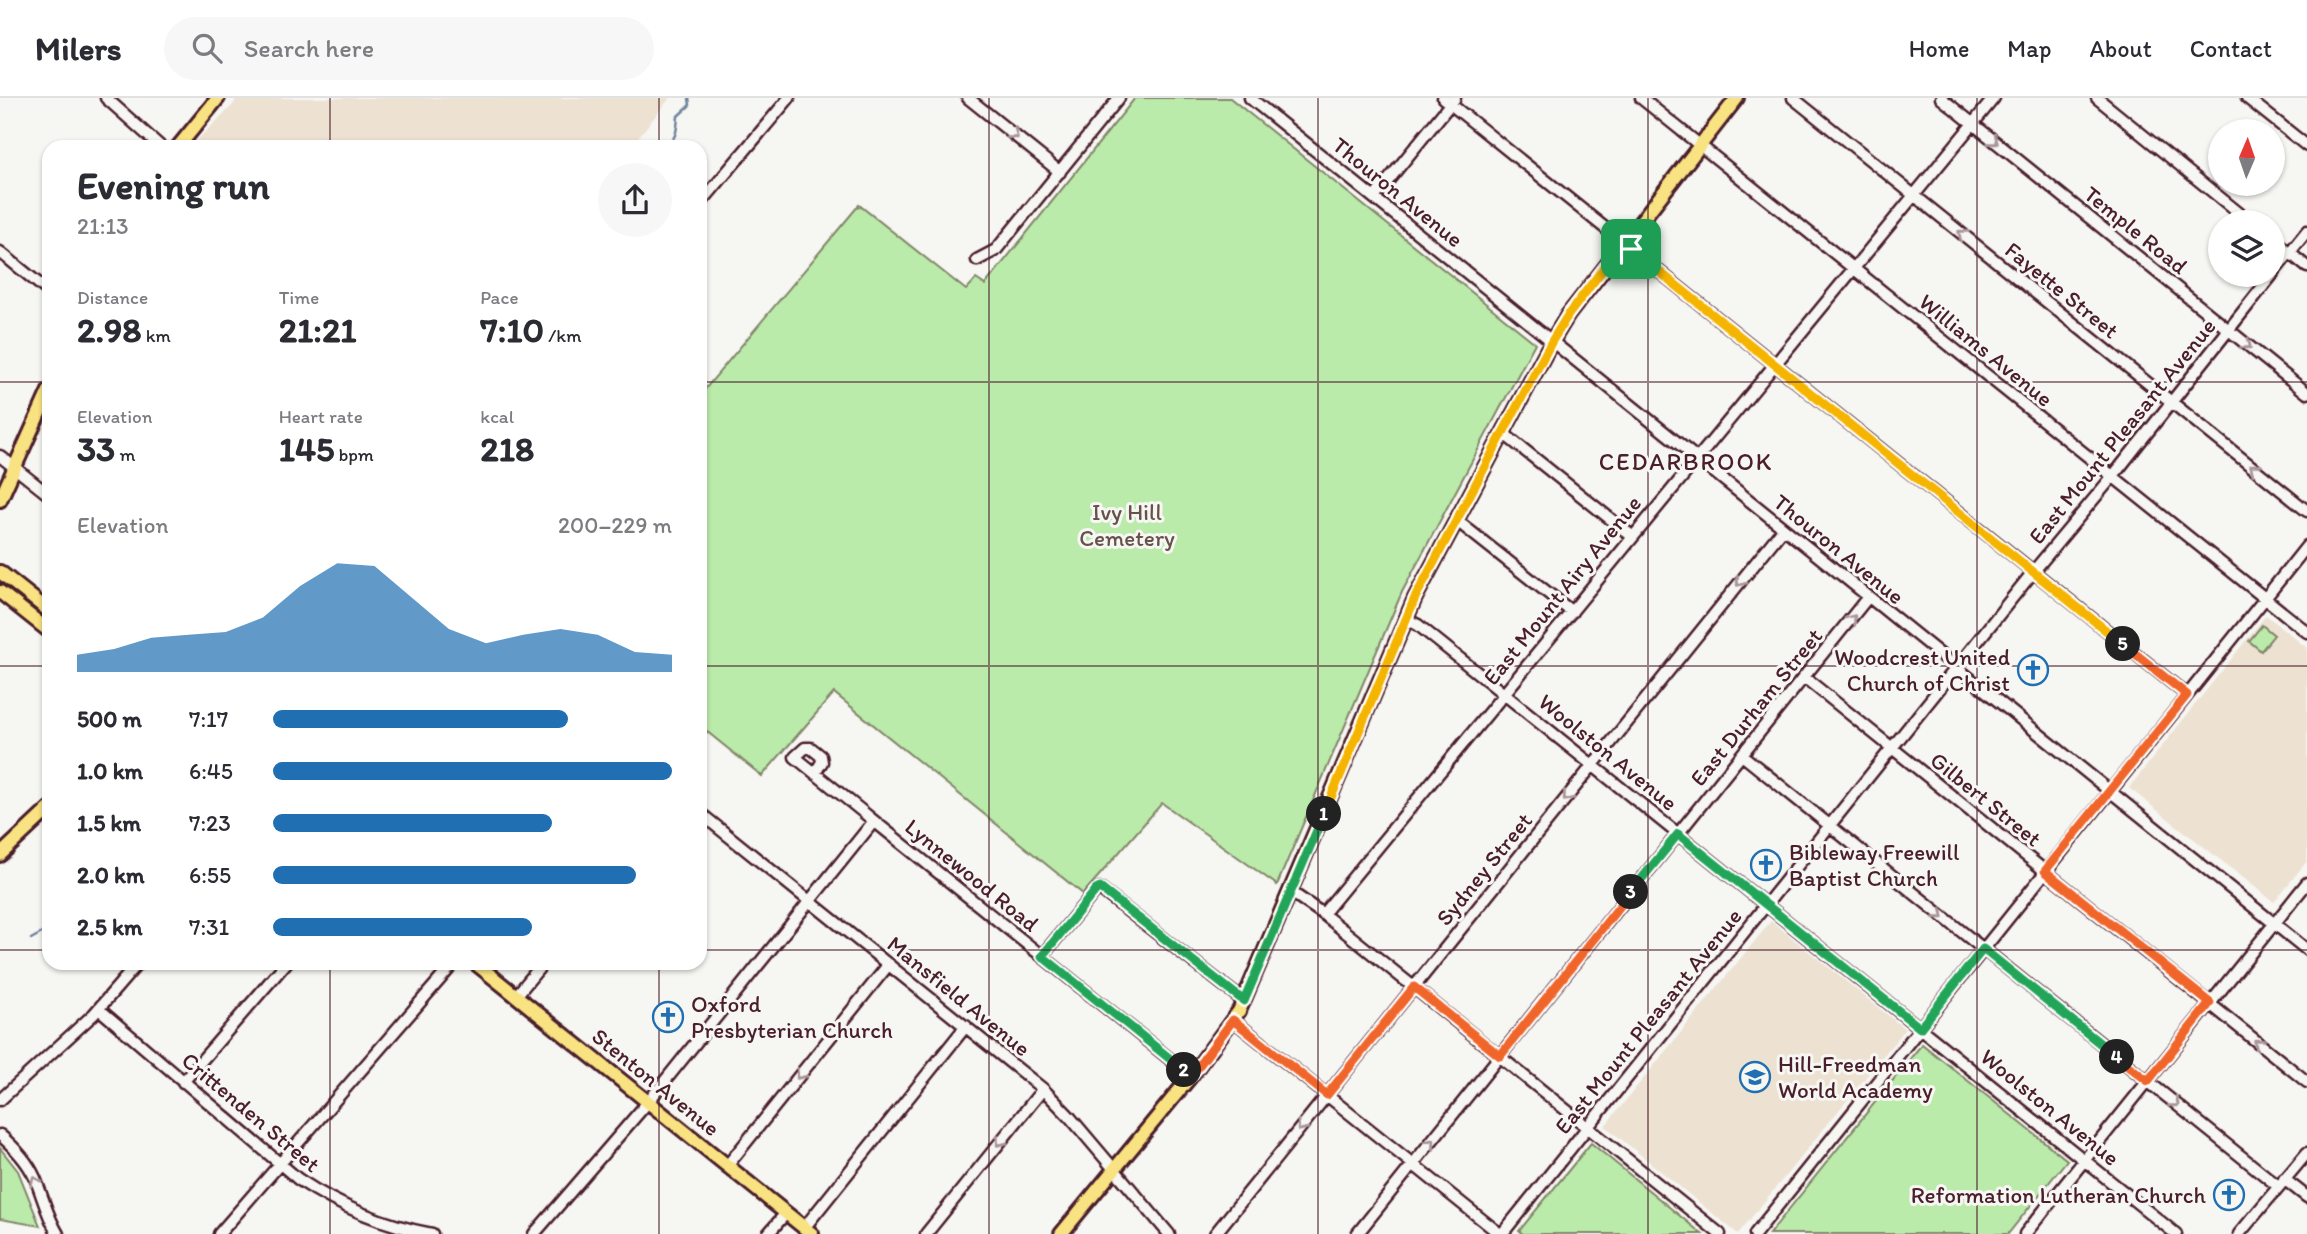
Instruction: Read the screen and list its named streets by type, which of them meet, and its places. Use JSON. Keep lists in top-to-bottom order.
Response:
{
  "streets": {
    "main road": ["Stenton Avenue"],
    "street": [
      "Thouron Avenue",
      "Temple Road",
      "Fayette Street",
      "Williams Avenue",
      "East Mount Pleasant Avenue",
      "East Mount Airy Avenue",
      "East Durham Street",
      "Woolston Avenue",
      "Gilbert Street",
      "Sydney Street",
      "Lynnewood Road",
      "Mansfield Avenue",
      "Crittenden Street"
    ]
  },
  "crossings": [
    ["Thouron Avenue", "East Mount Pleasant Avenue"],
    ["Thouron Avenue", "East Mount Airy Avenue"],
    ["Thouron Avenue", "East Durham Street"],
    ["Thouron Avenue", "Sydney Street"],
    ["Temple Road", "East Mount Pleasant Avenue"],
    ["Temple Road", "East Mount Airy Avenue"],
    ["Fayette Street", "East Mount Pleasant Avenue"],
    ["Fayette Street", "East Mount Airy Avenue"],
    ["Williams Avenue", "East Mount Pleasant Avenue"],
    ["Williams Avenue", "East Mount Airy Avenue"],
    ["East Mount Pleasant Avenue", "Woolston Avenue"],
    ["East Mount Pleasant Avenue", "Gilbert Street"],
    ["East Mount Airy Avenue", "Woolston Avenue"],
    ["East Durham Street", "Woolston Avenue"],
    ["East Durham Street", "Gilbert Street"],
    ["Woolston Avenue", "Sydney Street"]
  ],
  "one_way": ["Temple Road", "Fayette Street", "Sydney Street"],
  "districts": ["CEDARBROOK"],
  "parks": ["Ivy Hill Cemetery"],
  "places": {
    "church": [
      "Woodcrest United Church of Christ",
      "Bibleway Freewill Baptist Church",
      "Oxford Presbyterian Church",
      "Reformation Lutheran Church"
    ],
    "school or university": ["Hill-Freedman World Academy"]
  },
  "north": "top",
  "page": {
    "header": "Milers",
    "search": "Search here",
    "nav": [
      "Home",
      "Map",
      "About",
      "Contact"
    ],
    "heading": ["Evening run", "21:13"],
    "stats": [
      ["Distance", "2.98 km"],
      ["Time", "21:21"],
      ["Pace", "7:10 /km"],
      ["Elevation", "33 m"],
      ["Heart rate", "145 bpm"],
      ["kcal", "218"]
    ],
    "chart": ["Elevation", "200–229 m"],
    "pins": [
      "5",
      "1",
      "3",
      "4",
      "2"
    ],
    "list": [
      {
        "name": "500 m",
        "note": "7:17"
      },
      {
        "name": "1.0 km",
        "note": "6:45"
      },
      {
        "name": "1.5 km",
        "note": "7:23"
      },
      {
        "name": "2.0 km",
        "note": "6:55"
      },
      {
        "name": "2.5 km",
        "note": "7:31"
      }
    ]
  }
}
